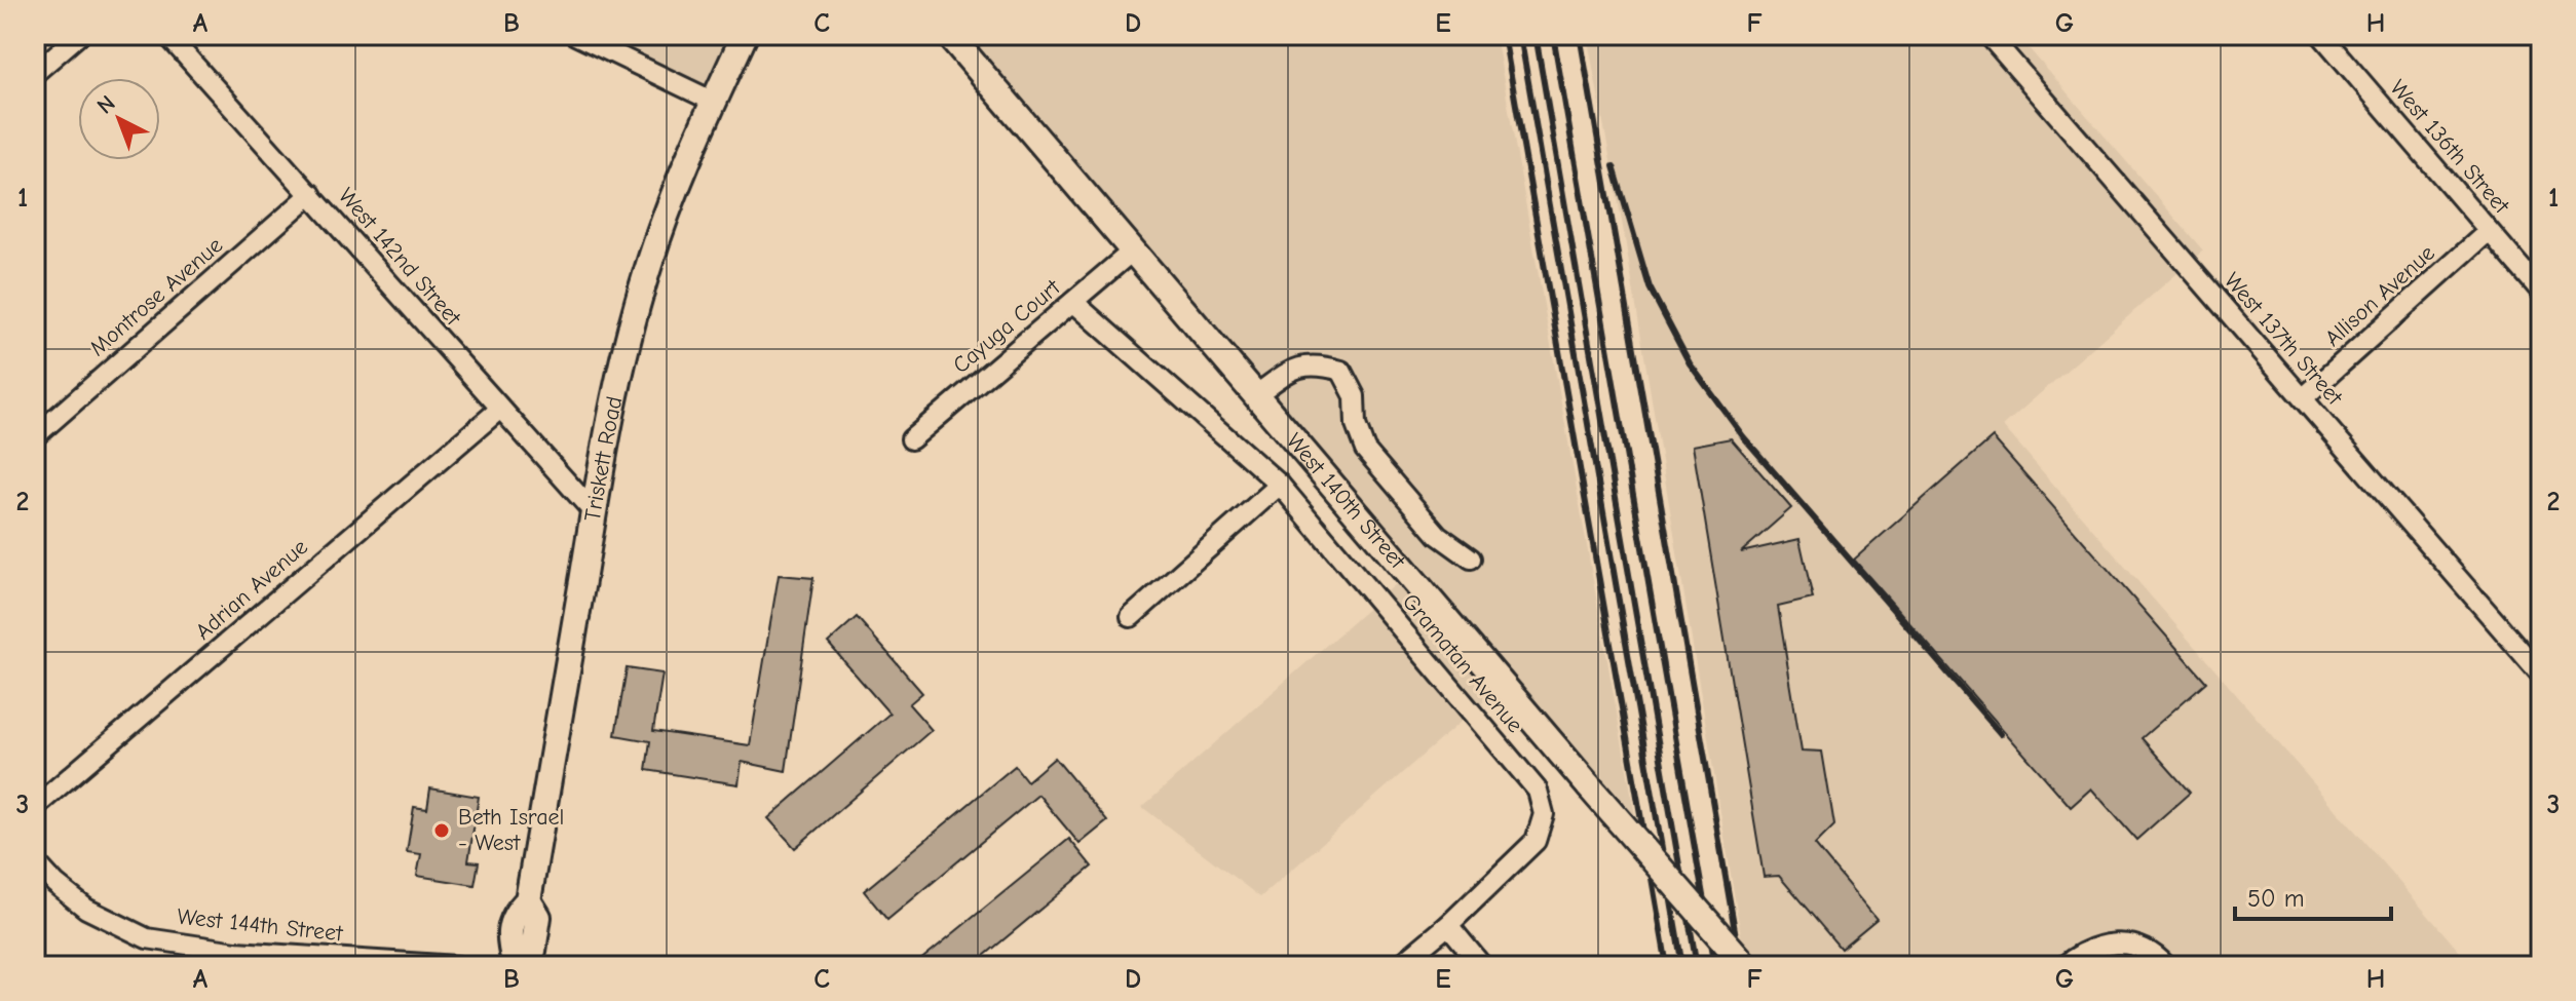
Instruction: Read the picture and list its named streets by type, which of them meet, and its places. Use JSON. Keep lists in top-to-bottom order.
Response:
{
  "streets": {
    "main road": ["Triskett Road", "West 140th Street"],
    "street": [
      "West 136th Street",
      "West 142nd Street",
      "Allison Avenue",
      "Montrose Avenue",
      "Cayuga Court",
      "West 137th Street",
      "Adrian Avenue",
      "Gramatan Avenue",
      "West 144th Street"
    ]
  },
  "crossings": [
    ["West 136th Street", "Allison Avenue"],
    ["West 142nd Street", "Montrose Avenue"],
    ["West 142nd Street", "Triskett Road"],
    ["West 142nd Street", "Adrian Avenue"],
    ["Allison Avenue", "West 137th Street"],
    ["Cayuga Court", "West 140th Street"],
    ["Cayuga Court", "Gramatan Avenue"]
  ],
  "places": ["Beth Israel - West"],
  "scale_bar": "50 m",
  "north": "top left",
  "grid": {
    "columns": [
      "A",
      "B",
      "C",
      "D",
      "E",
      "F",
      "G",
      "H"
    ],
    "rows": ["1", "2", "3"]
  }
}
